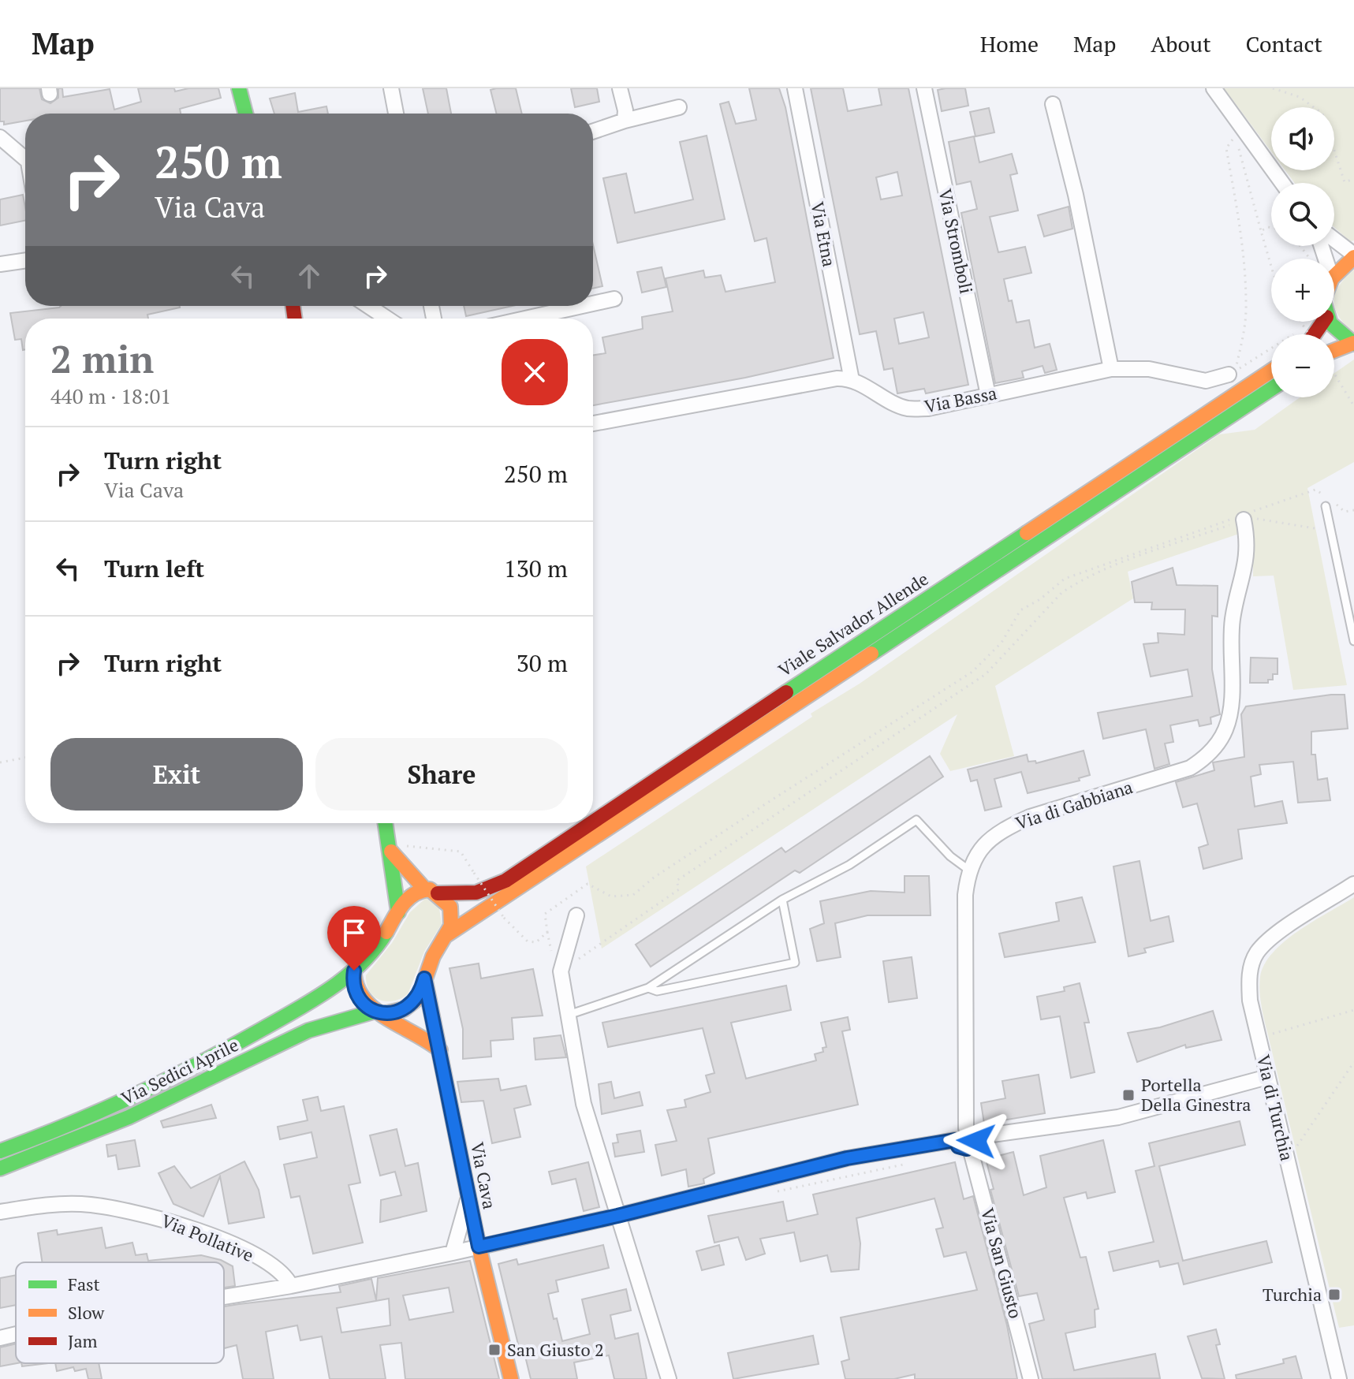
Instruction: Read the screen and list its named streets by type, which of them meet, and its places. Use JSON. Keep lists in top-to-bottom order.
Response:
{
  "streets": {
    "main road": ["Viale Salvador Allende", "Via Sedici Aprile", "Via Cava"],
    "street": [
      "Via Etna",
      "Via Stromboli",
      "Via Bassa",
      "Via di Gabbiana",
      "Via di Turchia",
      "Via Pollative",
      "Via San Giusto"
    ]
  },
  "crossings": [
    ["Via Etna", "Via Bassa"],
    ["Via Stromboli", "Via Bassa"],
    ["Viale Salvador Allende", "Via Sedici Aprile"],
    ["Via Sedici Aprile", "Via Cava"]
  ],
  "places": {
    "transit": ["Portella Della Ginestra", "Turchia", "San Giusto 2"]
  },
  "legend": ["Fast", "Slow", "Jam"],
  "page": {
    "header": "Map",
    "nav": [
      "Home",
      "Map",
      "About",
      "Contact"
    ],
    "map_buttons": ["+", "−"],
    "turn": ["250 m", "Via Cava"],
    "heading": ["2 min", "440 m · 18:01"],
    "list": [
      {
        "name": "Turn right",
        "note": "Via Cava",
        "value": "250 m"
      },
      {
        "name": "Turn left",
        "value": "130 m"
      },
      {
        "name": "Turn right",
        "value": "30 m"
      }
    ],
    "buttons": ["Exit", "Share"]
  }
}
